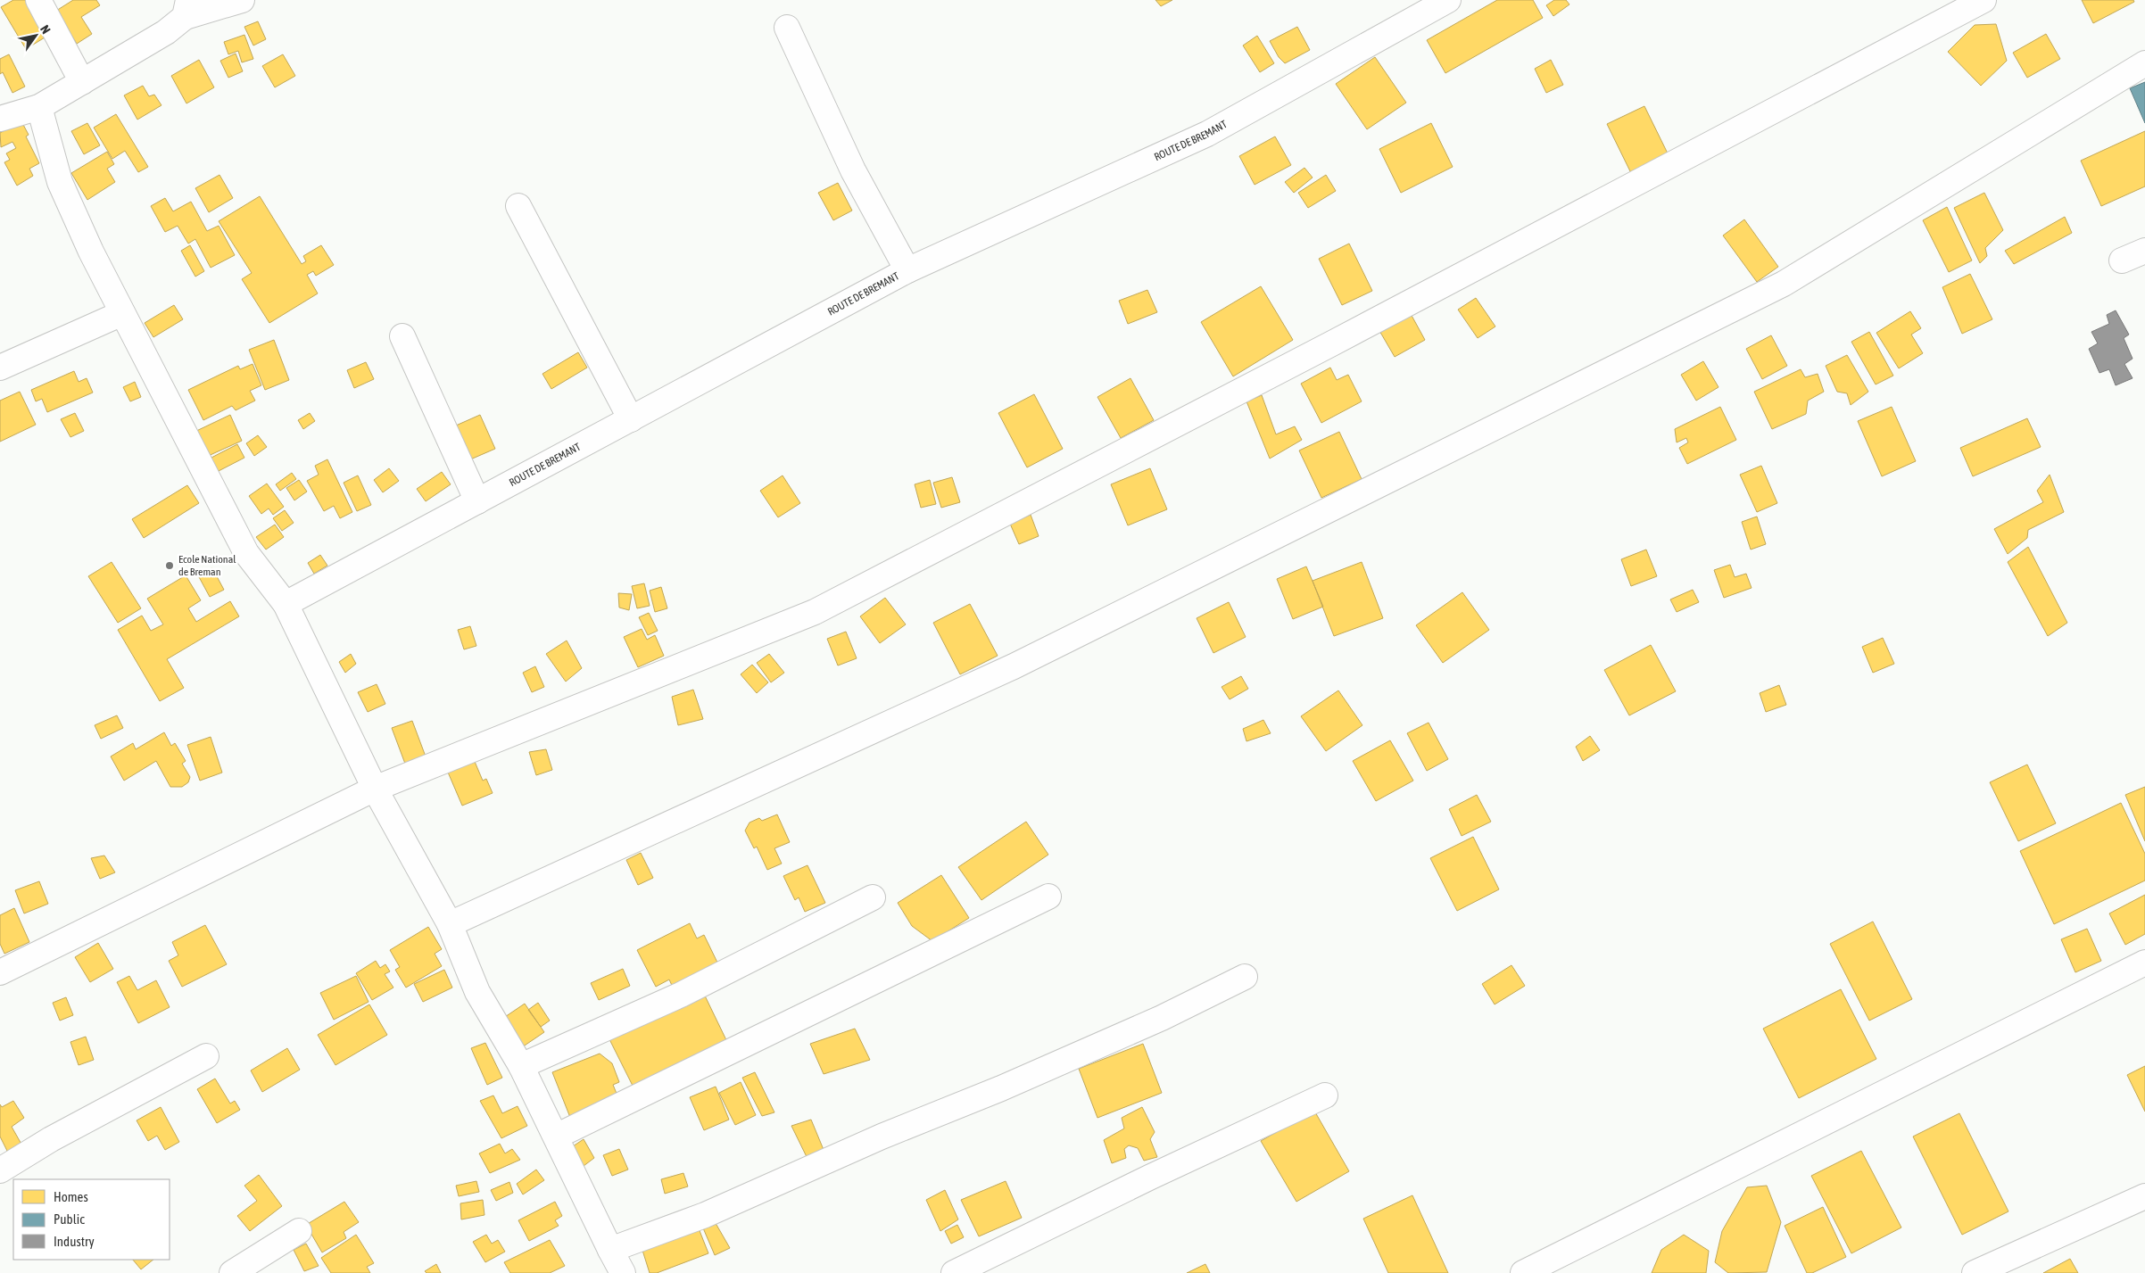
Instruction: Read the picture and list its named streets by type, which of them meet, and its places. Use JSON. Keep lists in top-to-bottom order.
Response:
{
  "streets": {
    "street": ["ROUTE DE BREMANT"]
  },
  "places": ["Ecole National de Breman"],
  "legend": ["Homes", "Public", "Industry"],
  "north": "top right"
}
